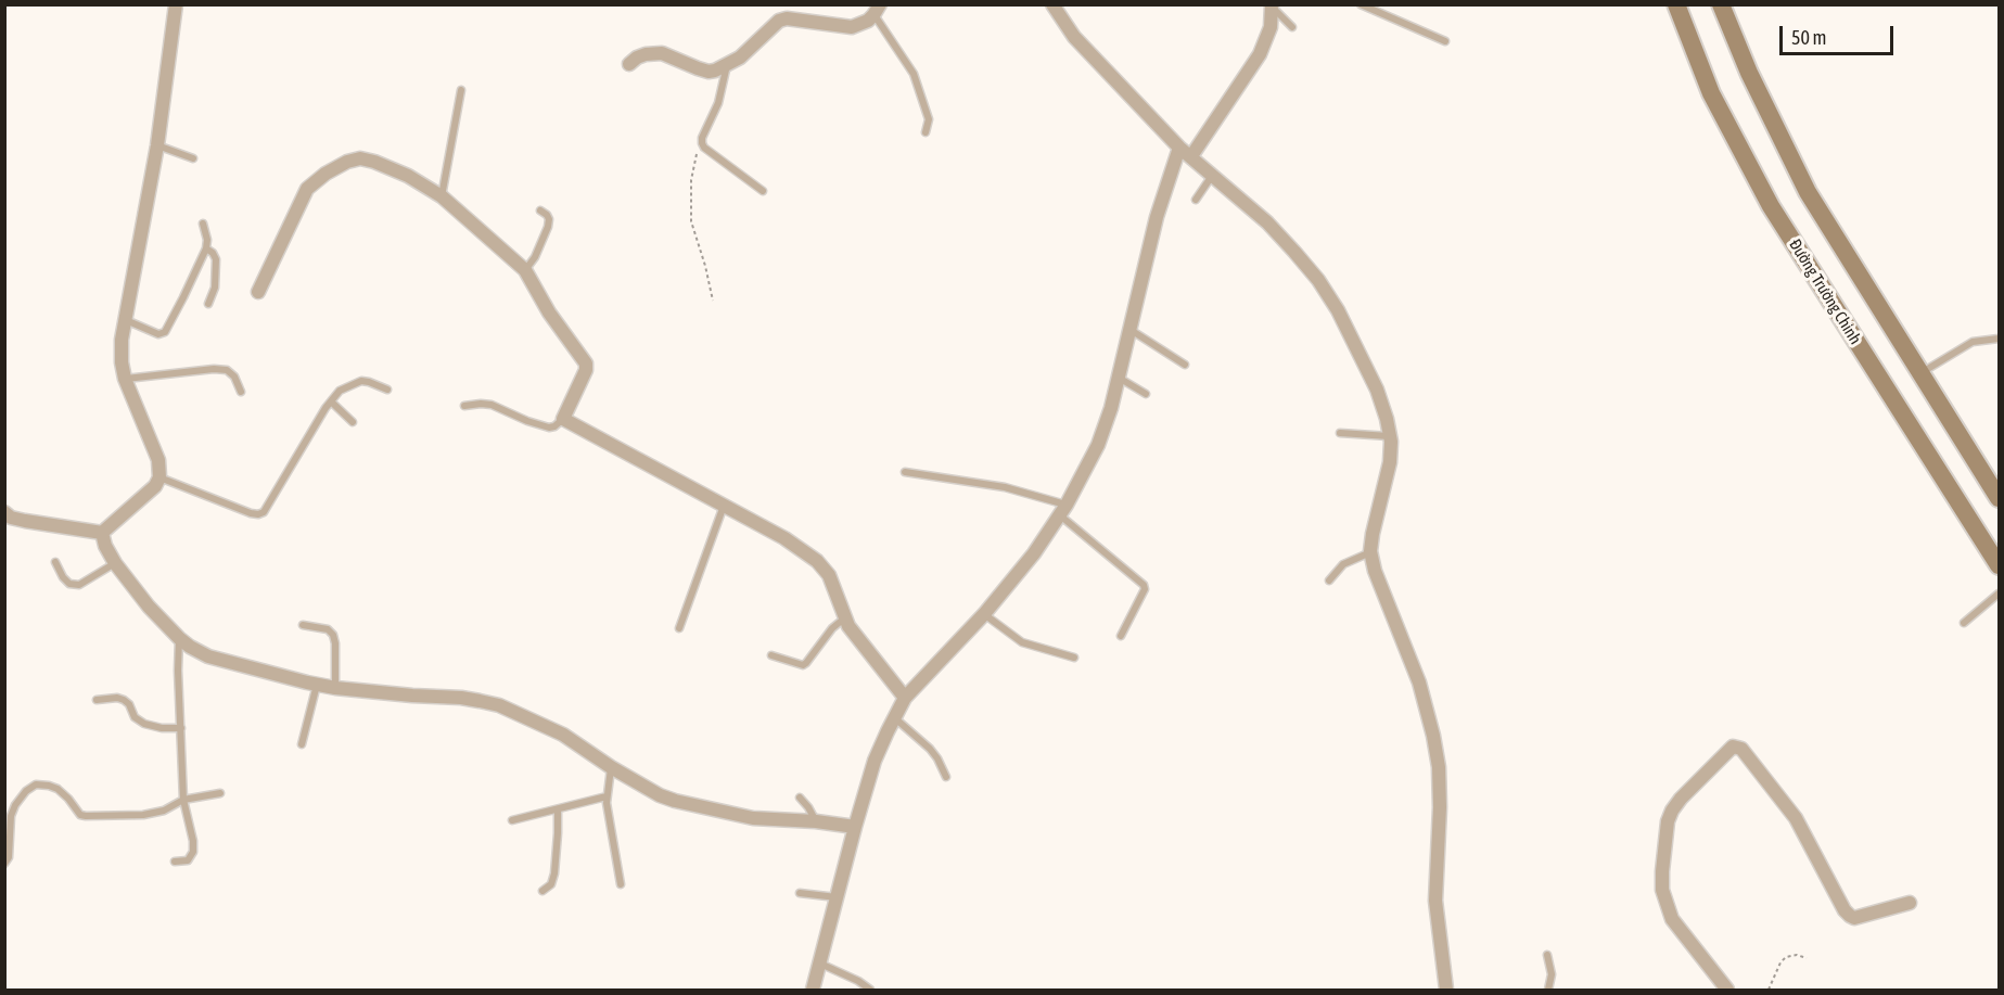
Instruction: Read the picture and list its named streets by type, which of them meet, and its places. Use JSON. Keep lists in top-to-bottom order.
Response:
{
  "streets": {
    "main road": ["Đường Trường Chinh"]
  },
  "scale_bar": "50 m"
}
